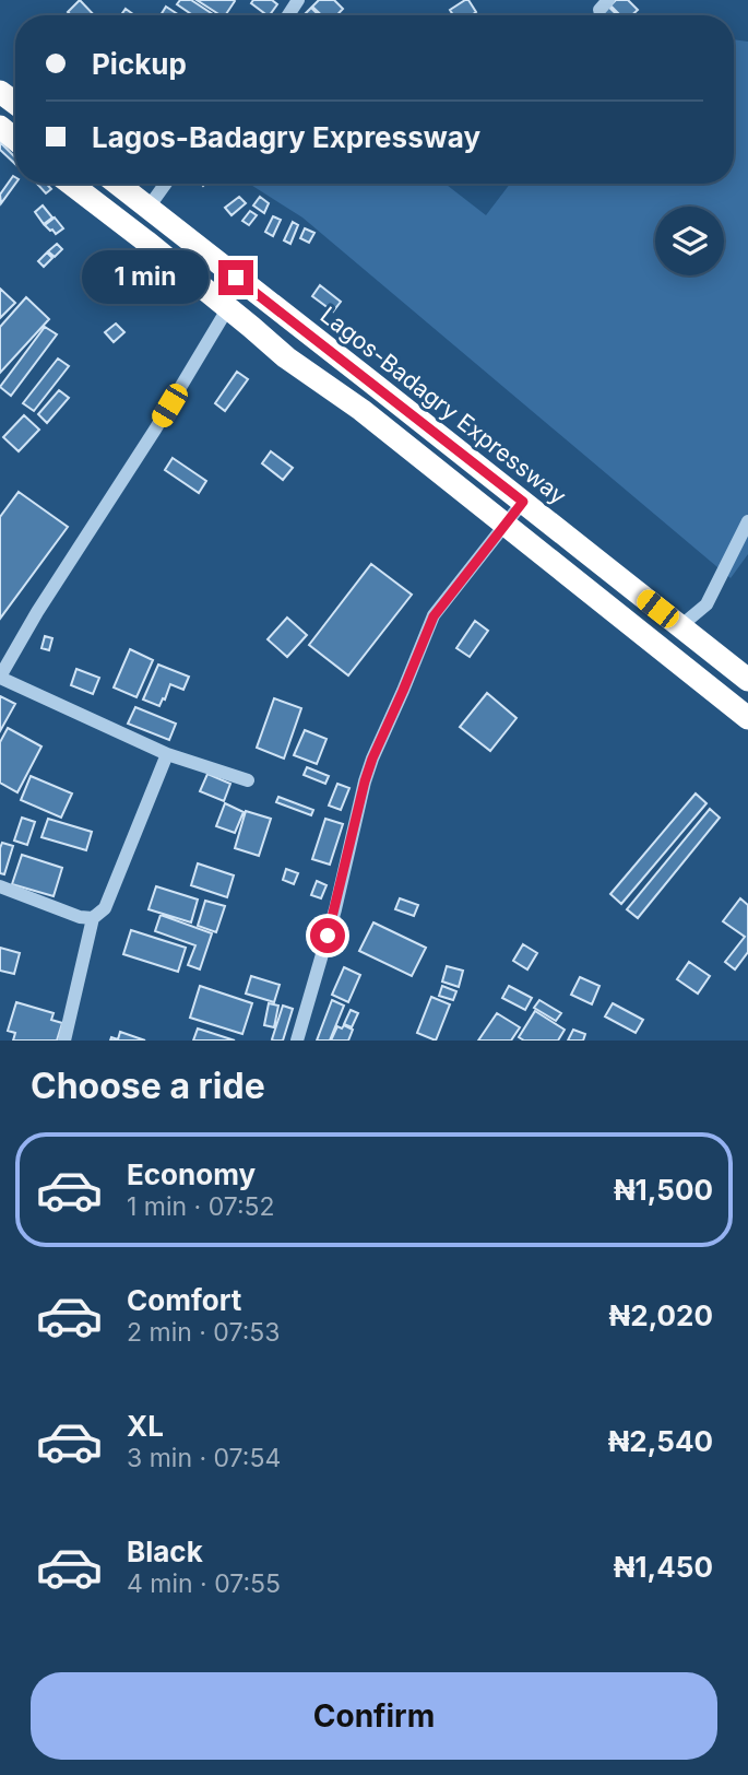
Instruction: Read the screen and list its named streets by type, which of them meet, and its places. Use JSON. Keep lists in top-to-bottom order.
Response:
{
  "streets": {
    "highway": ["Lagos-Badagry Expressway"]
  },
  "page": {
    "banner": ["Pickup", "Lagos-Badagry Expressway"],
    "bubble": "1 min",
    "heading": "Choose a ride",
    "list": [
      {
        "name": "Economy",
        "note": "1 min · 07:52",
        "value": "₦1,500"
      },
      {
        "name": "Comfort",
        "note": "2 min · 07:53",
        "value": "₦2,020"
      },
      {
        "name": "XL",
        "note": "3 min · 07:54",
        "value": "₦2,540"
      },
      {
        "name": "Black",
        "note": "4 min · 07:55",
        "value": "₦1,450"
      }
    ],
    "buttons": "Confirm"
  }
}
